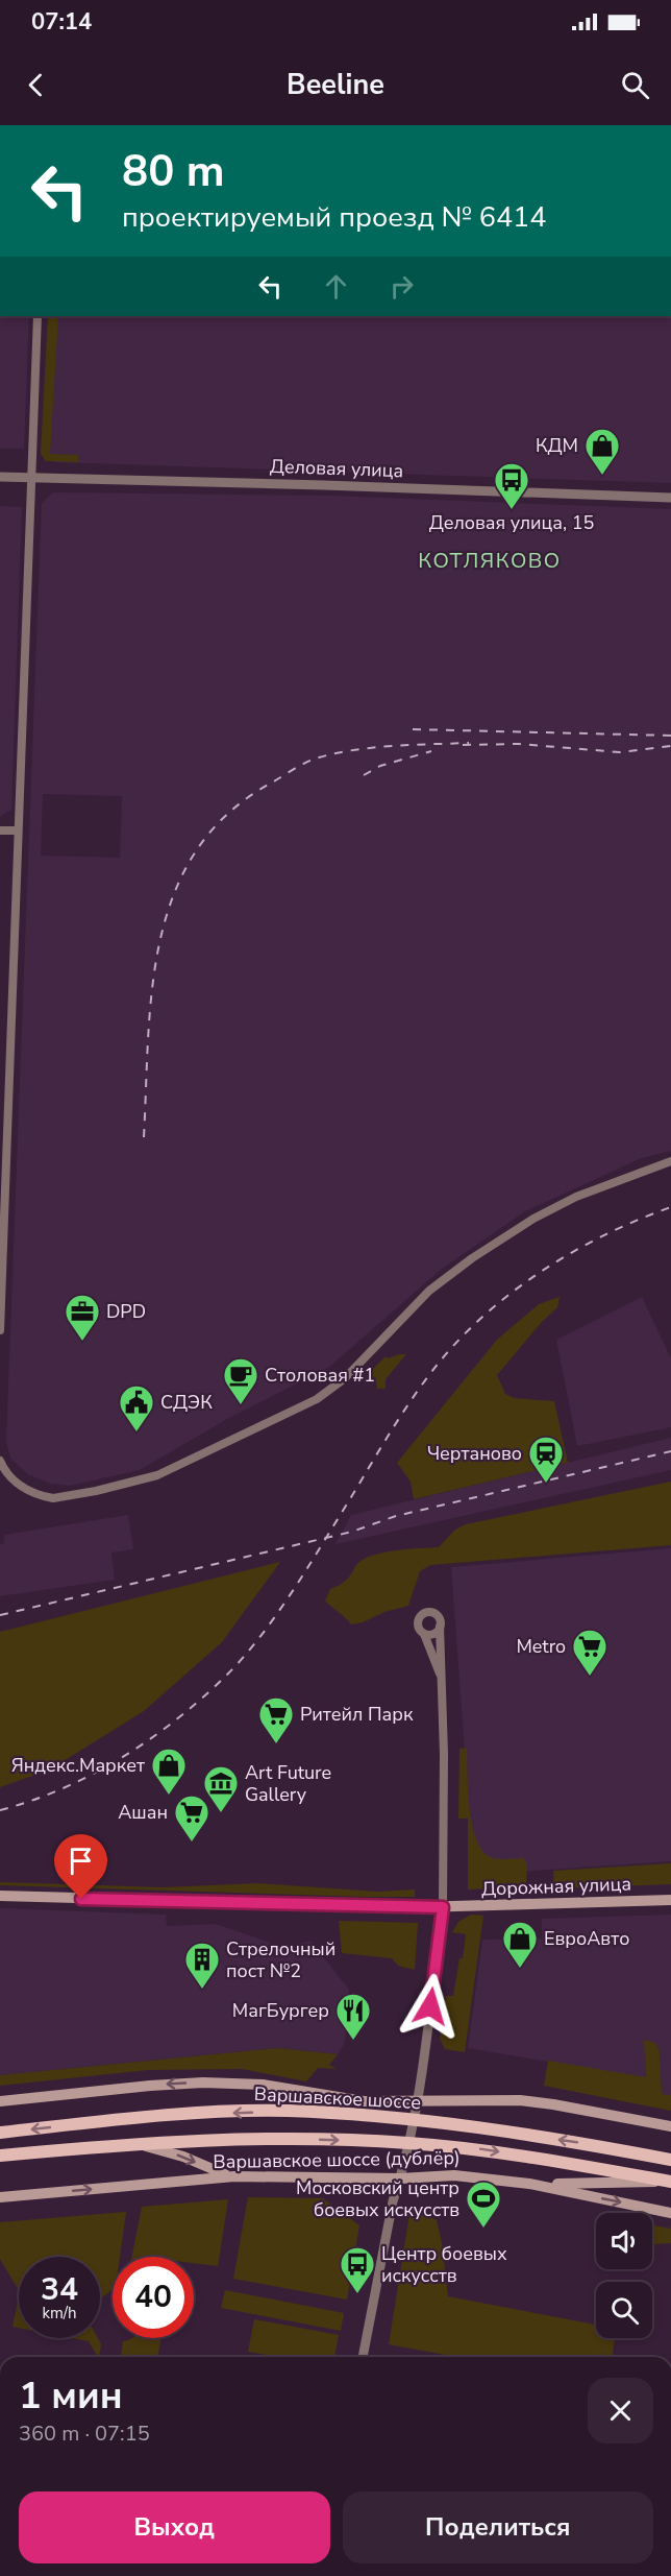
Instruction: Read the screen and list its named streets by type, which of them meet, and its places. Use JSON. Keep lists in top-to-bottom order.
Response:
{
  "streets": {
    "main road": ["Дорожная улица", "Варшавское шоссе", "Варшавское шоссе (дублёр)"],
    "street": ["Деловая улица"]
  },
  "districts": ["КОТЛЯКОВО"],
  "places": {
    "shop": ["КДМ", "Яндекс.Маркет", "ЕвроАвто"],
    "bus stop": ["Деловая улица, 15", "Центр боевых искусств"],
    "office": ["DPD"],
    "cafe": ["Столовая #1"],
    "public building": ["СДЭК"],
    "station": ["Чертаново"],
    "supermarket": ["Metro", "Ритейл Парк", "Ашан"],
    "museum": ["Art Future Gallery"],
    "building": ["Стрелочный пост №2"],
    "restaurant": ["МагБургер"],
    "sports": ["Московский центр боевых искусств"]
  },
  "page": {
    "status": "07:14",
    "header": "Beeline",
    "turn": ["80 m", "проектируемый проезд № 6414"],
    "speed": "34 km/h",
    "limit": "40",
    "heading": ["1 мин", "360 m · 07:15"],
    "buttons": ["Выход", "Поделиться"]
  }
}
